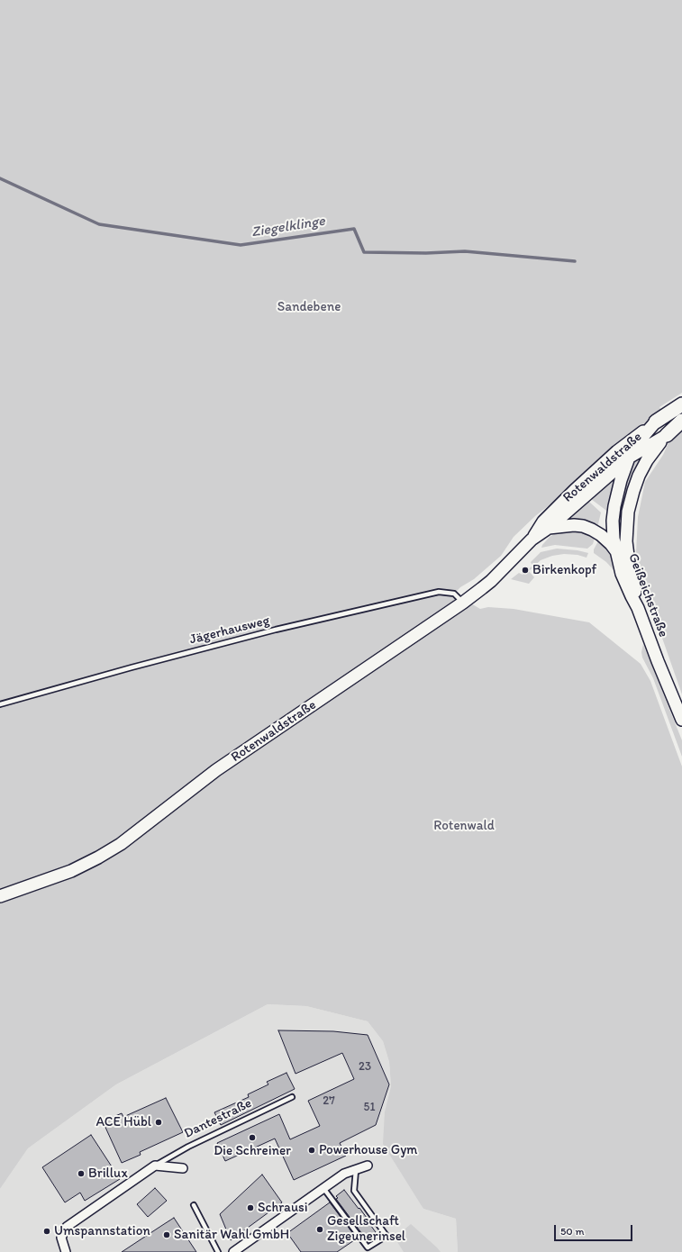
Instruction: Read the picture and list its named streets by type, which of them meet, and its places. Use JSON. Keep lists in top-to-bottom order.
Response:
{
  "streets": {
    "highway": ["Rotenwaldstraße"],
    "main road": ["Geißeichstraße"],
    "street": ["Dantestraße"],
    "lane": ["Jägerhausweg"]
  },
  "crossings": [
    ["Rotenwaldstraße", "Geißeichstraße"],
    ["Rotenwaldstraße", "Jägerhausweg"]
  ],
  "water": ["Ziegelklinge"],
  "parks": ["Sandebene", "Rotenwald"],
  "places": [
    "Birkenkopf",
    "ACE Hübl",
    "Die Schreiner",
    "Powerhouse Gym",
    "Brillux",
    "Schrausi",
    "Gesellschaft Zigeunerinsel",
    "Umspannstation",
    "Sanitär Wahl GmbH"
  ],
  "house_numbers": ["23", "27", "51"],
  "scale_bar": "50 m"
}
